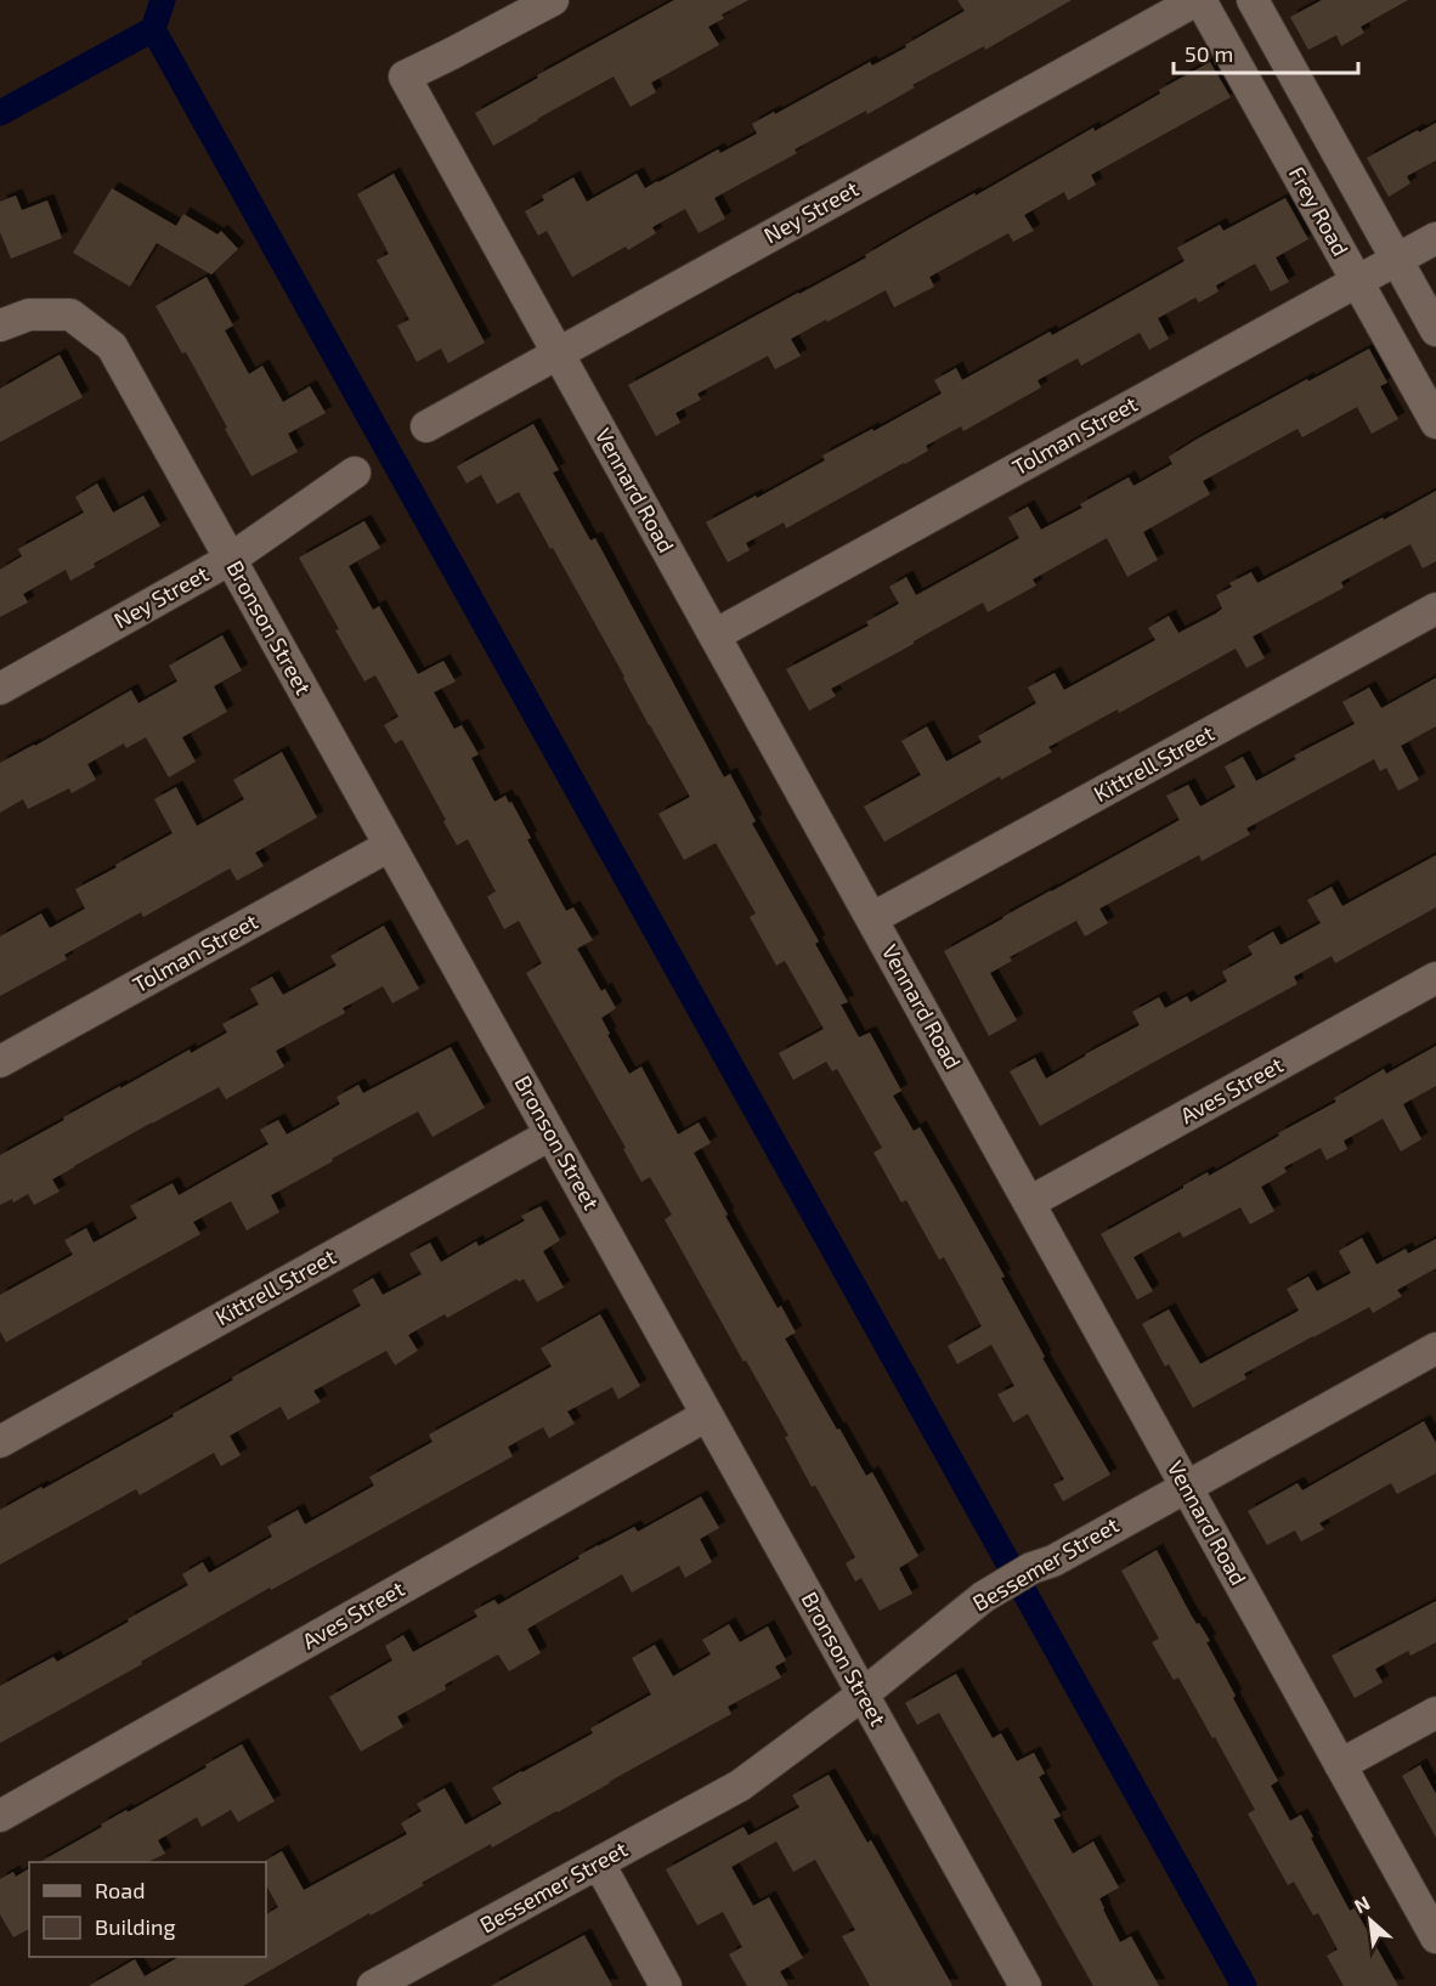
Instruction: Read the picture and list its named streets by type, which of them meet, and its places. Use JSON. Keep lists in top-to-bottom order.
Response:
{
  "streets": {
    "street": [
      "Frey Road",
      "Ney Street",
      "Tolman Street",
      "Vennard Road",
      "Bronson Street",
      "Kittrell Street",
      "Aves Street",
      "Bessemer Street"
    ]
  },
  "crossings": [
    ["Frey Road", "Ney Street"],
    ["Frey Road", "Tolman Street"],
    ["Ney Street", "Vennard Road"],
    ["Ney Street", "Bronson Street"],
    ["Tolman Street", "Vennard Road"],
    ["Tolman Street", "Bronson Street"],
    ["Vennard Road", "Kittrell Street"],
    ["Vennard Road", "Aves Street"],
    ["Vennard Road", "Bessemer Street"],
    ["Bronson Street", "Kittrell Street"],
    ["Bronson Street", "Aves Street"],
    ["Bronson Street", "Bessemer Street"]
  ],
  "legend": ["Road", "Building"],
  "scale_bar": "50 m",
  "north": "top left"
}
